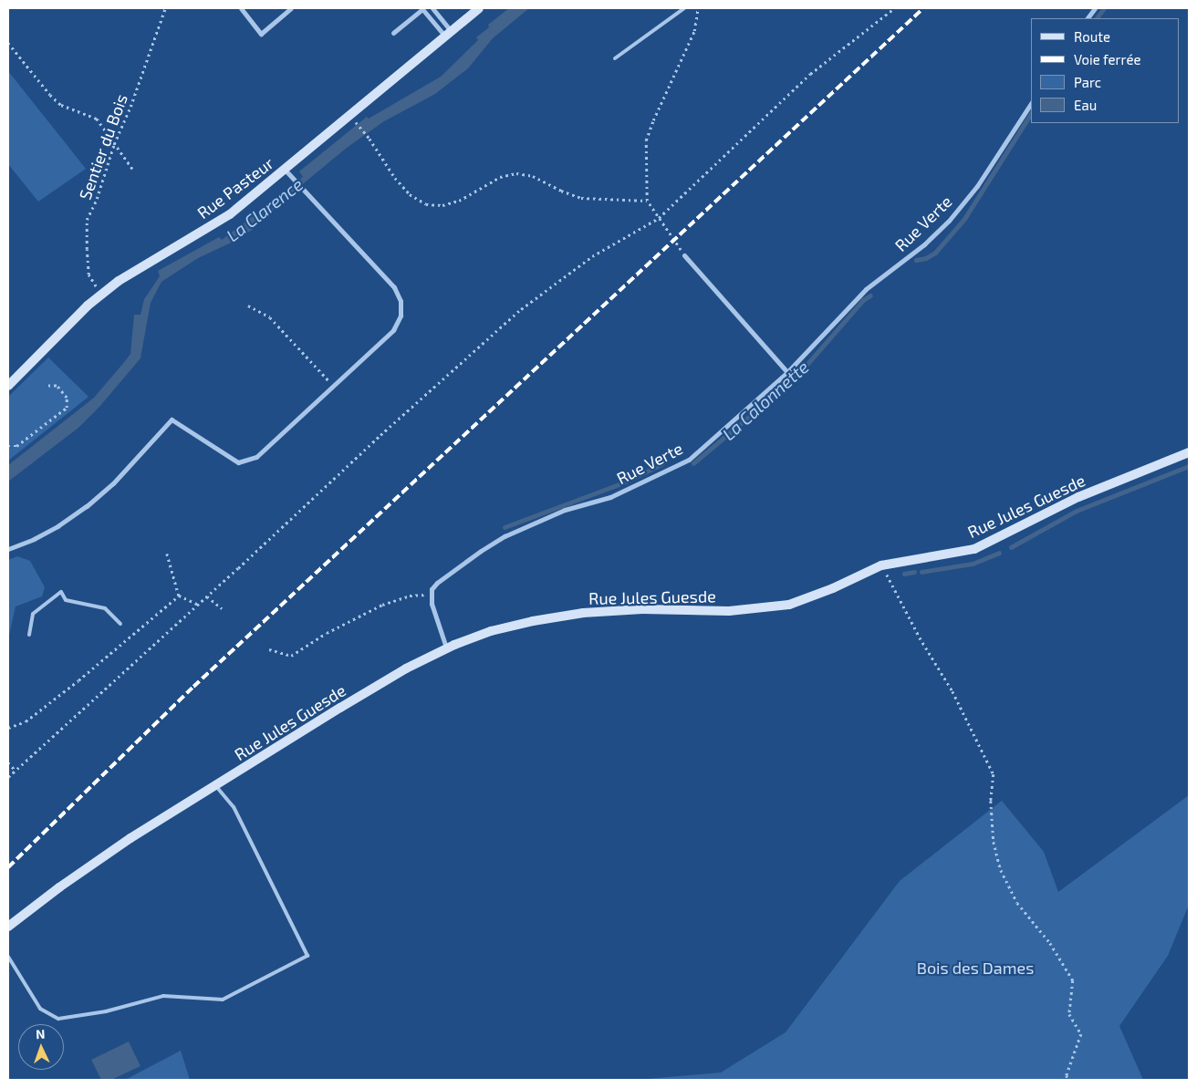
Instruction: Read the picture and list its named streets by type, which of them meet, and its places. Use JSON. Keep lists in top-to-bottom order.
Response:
{
  "streets": {
    "street": ["Rue Pasteur", "Rue Verte", "Rue Jules Guesde"],
    "path": ["Sentier du Bois"]
  },
  "crossings": [
    ["Sentier du Bois", "Rue Pasteur"]
  ],
  "water": ["La Clarence", "La Calonnette"],
  "parks": ["Bois des Dames"],
  "legend": [
    "Route",
    "Voie ferrée",
    "Parc",
    "Eau"
  ],
  "north": "top"
}
